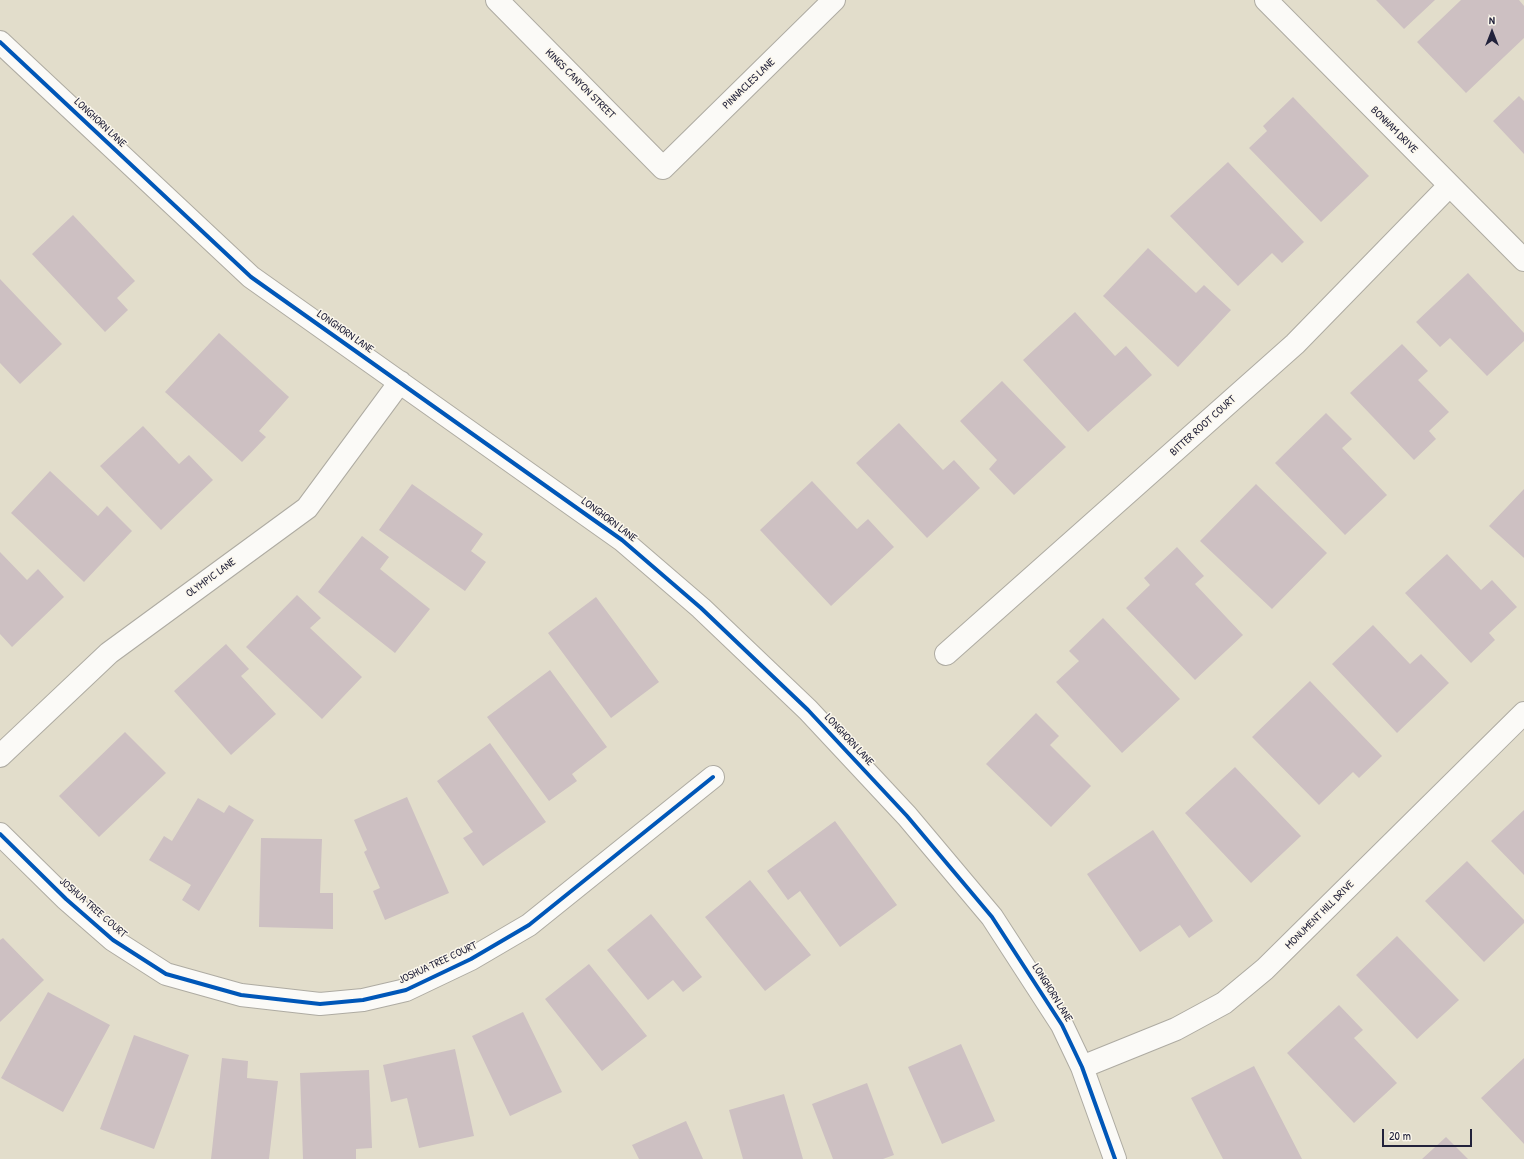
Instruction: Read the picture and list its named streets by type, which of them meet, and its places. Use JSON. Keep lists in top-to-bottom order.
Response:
{
  "streets": {
    "street": [
      "KINGS CANYON STREET",
      "PINNACLES LANE",
      "LONGHORN LANE",
      "BONHAM DRIVE",
      "BITTER ROOT COURT",
      "OLYMPIC LANE",
      "JOSHUA TREE COURT",
      "MONUMENT HILL DRIVE"
    ]
  },
  "crossings": [
    ["KINGS CANYON STREET", "PINNACLES LANE"],
    ["LONGHORN LANE", "OLYMPIC LANE"],
    ["LONGHORN LANE", "MONUMENT HILL DRIVE"],
    ["BONHAM DRIVE", "BITTER ROOT COURT"]
  ],
  "scale_bar": "20 m",
  "north": "top"
}
